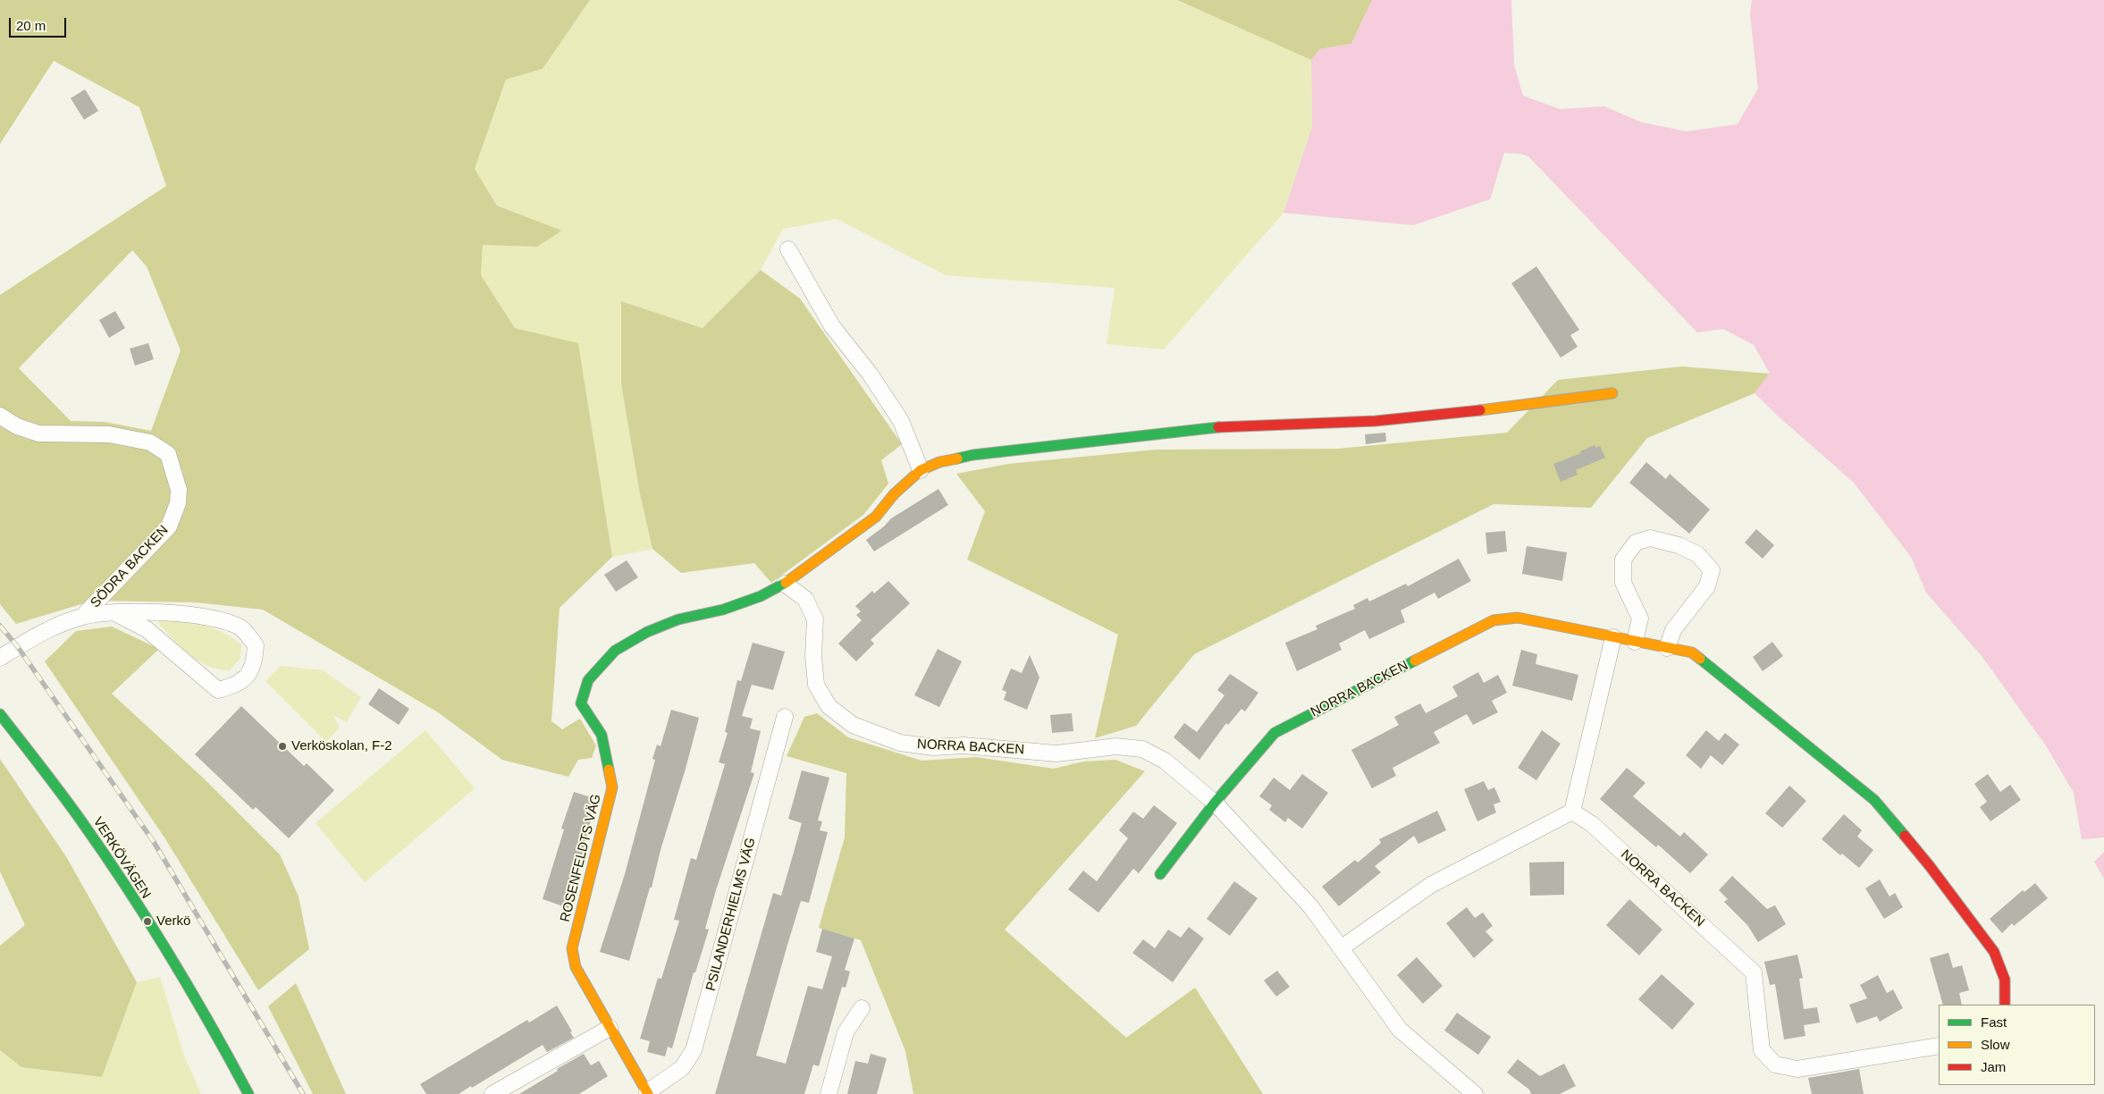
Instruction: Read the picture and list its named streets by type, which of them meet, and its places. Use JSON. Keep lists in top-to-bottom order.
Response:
{
  "streets": {
    "street": [
      "SÖDRA BACKEN",
      "NORRA BACKEN",
      "VERKÖVÄGEN",
      "ROSENFELDTS VÄG",
      "PSILANDERHIELMS VÄG"
    ]
  },
  "crossings": [
    ["NORRA BACKEN", "ROSENFELDTS VÄG"],
    ["ROSENFELDTS VÄG", "PSILANDERHIELMS VÄG"]
  ],
  "places": ["Verköskolan, F-2", "Verkö"],
  "legend": ["Fast", "Slow", "Jam"],
  "scale_bar": "20 m"
}
